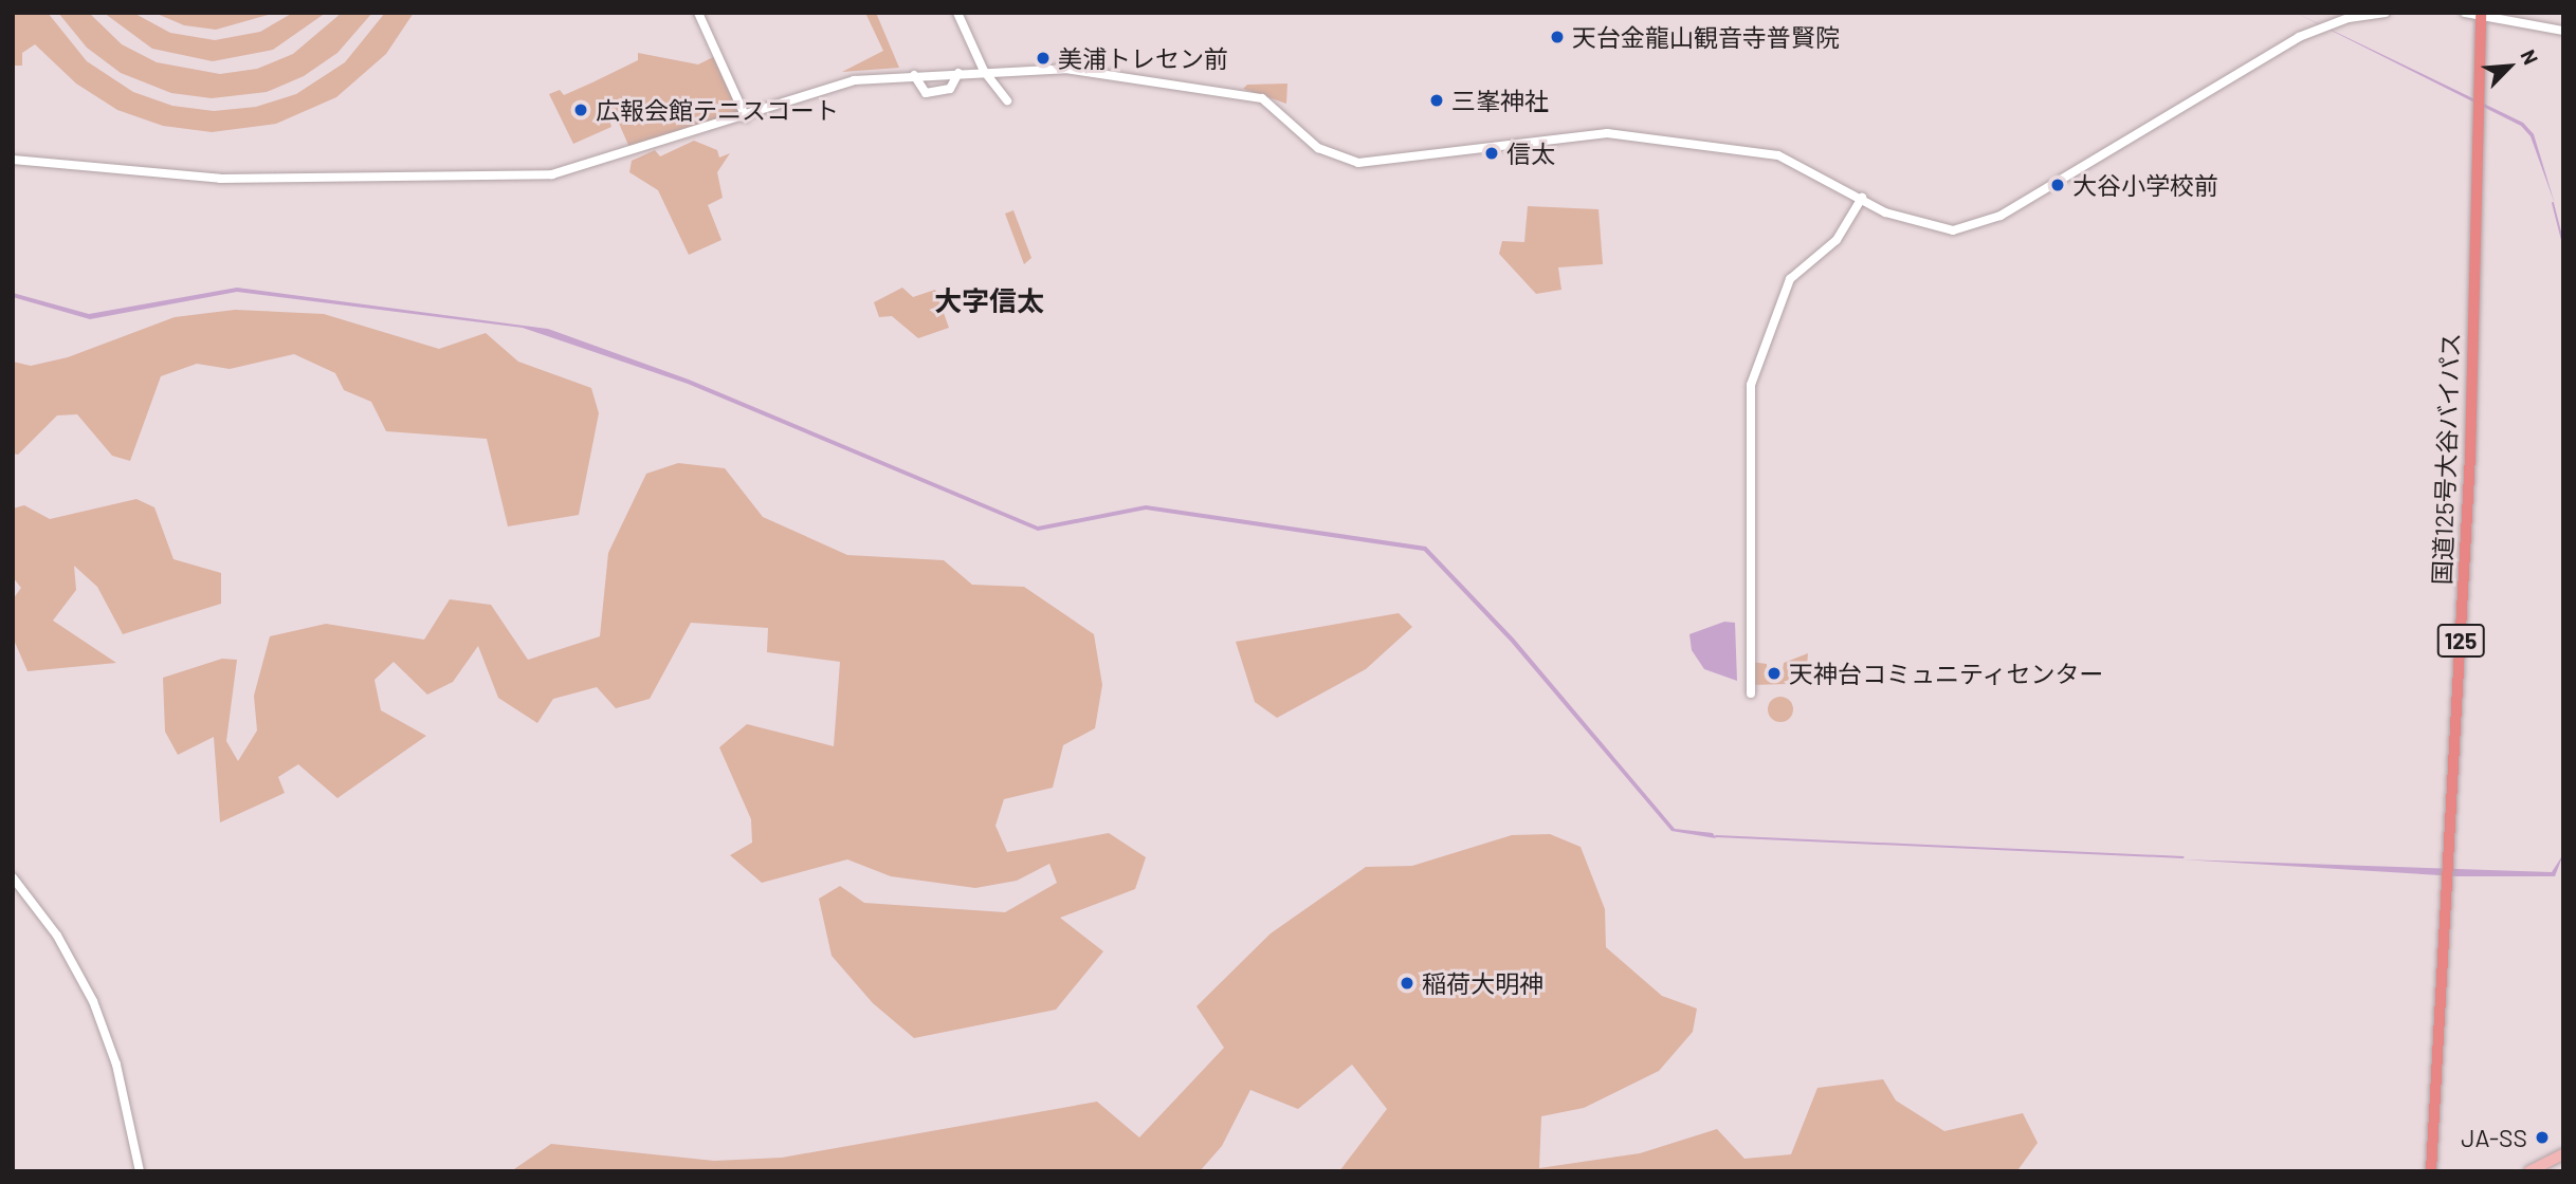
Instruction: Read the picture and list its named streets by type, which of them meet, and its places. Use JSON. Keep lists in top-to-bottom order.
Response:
{
  "streets": {
    "highway": ["国道125号大谷バイパス", "125"]
  },
  "districts": ["大字信太"],
  "places": [
    "天台金龍山観音寺普賢院",
    "美浦トレセン前",
    "三峯神社",
    "広報会館テニスコート",
    "信太",
    "大谷小学校前",
    "天神台コミュニティセンター",
    "稲荷大明神",
    "JA-SS"
  ],
  "north": "top right"
}
